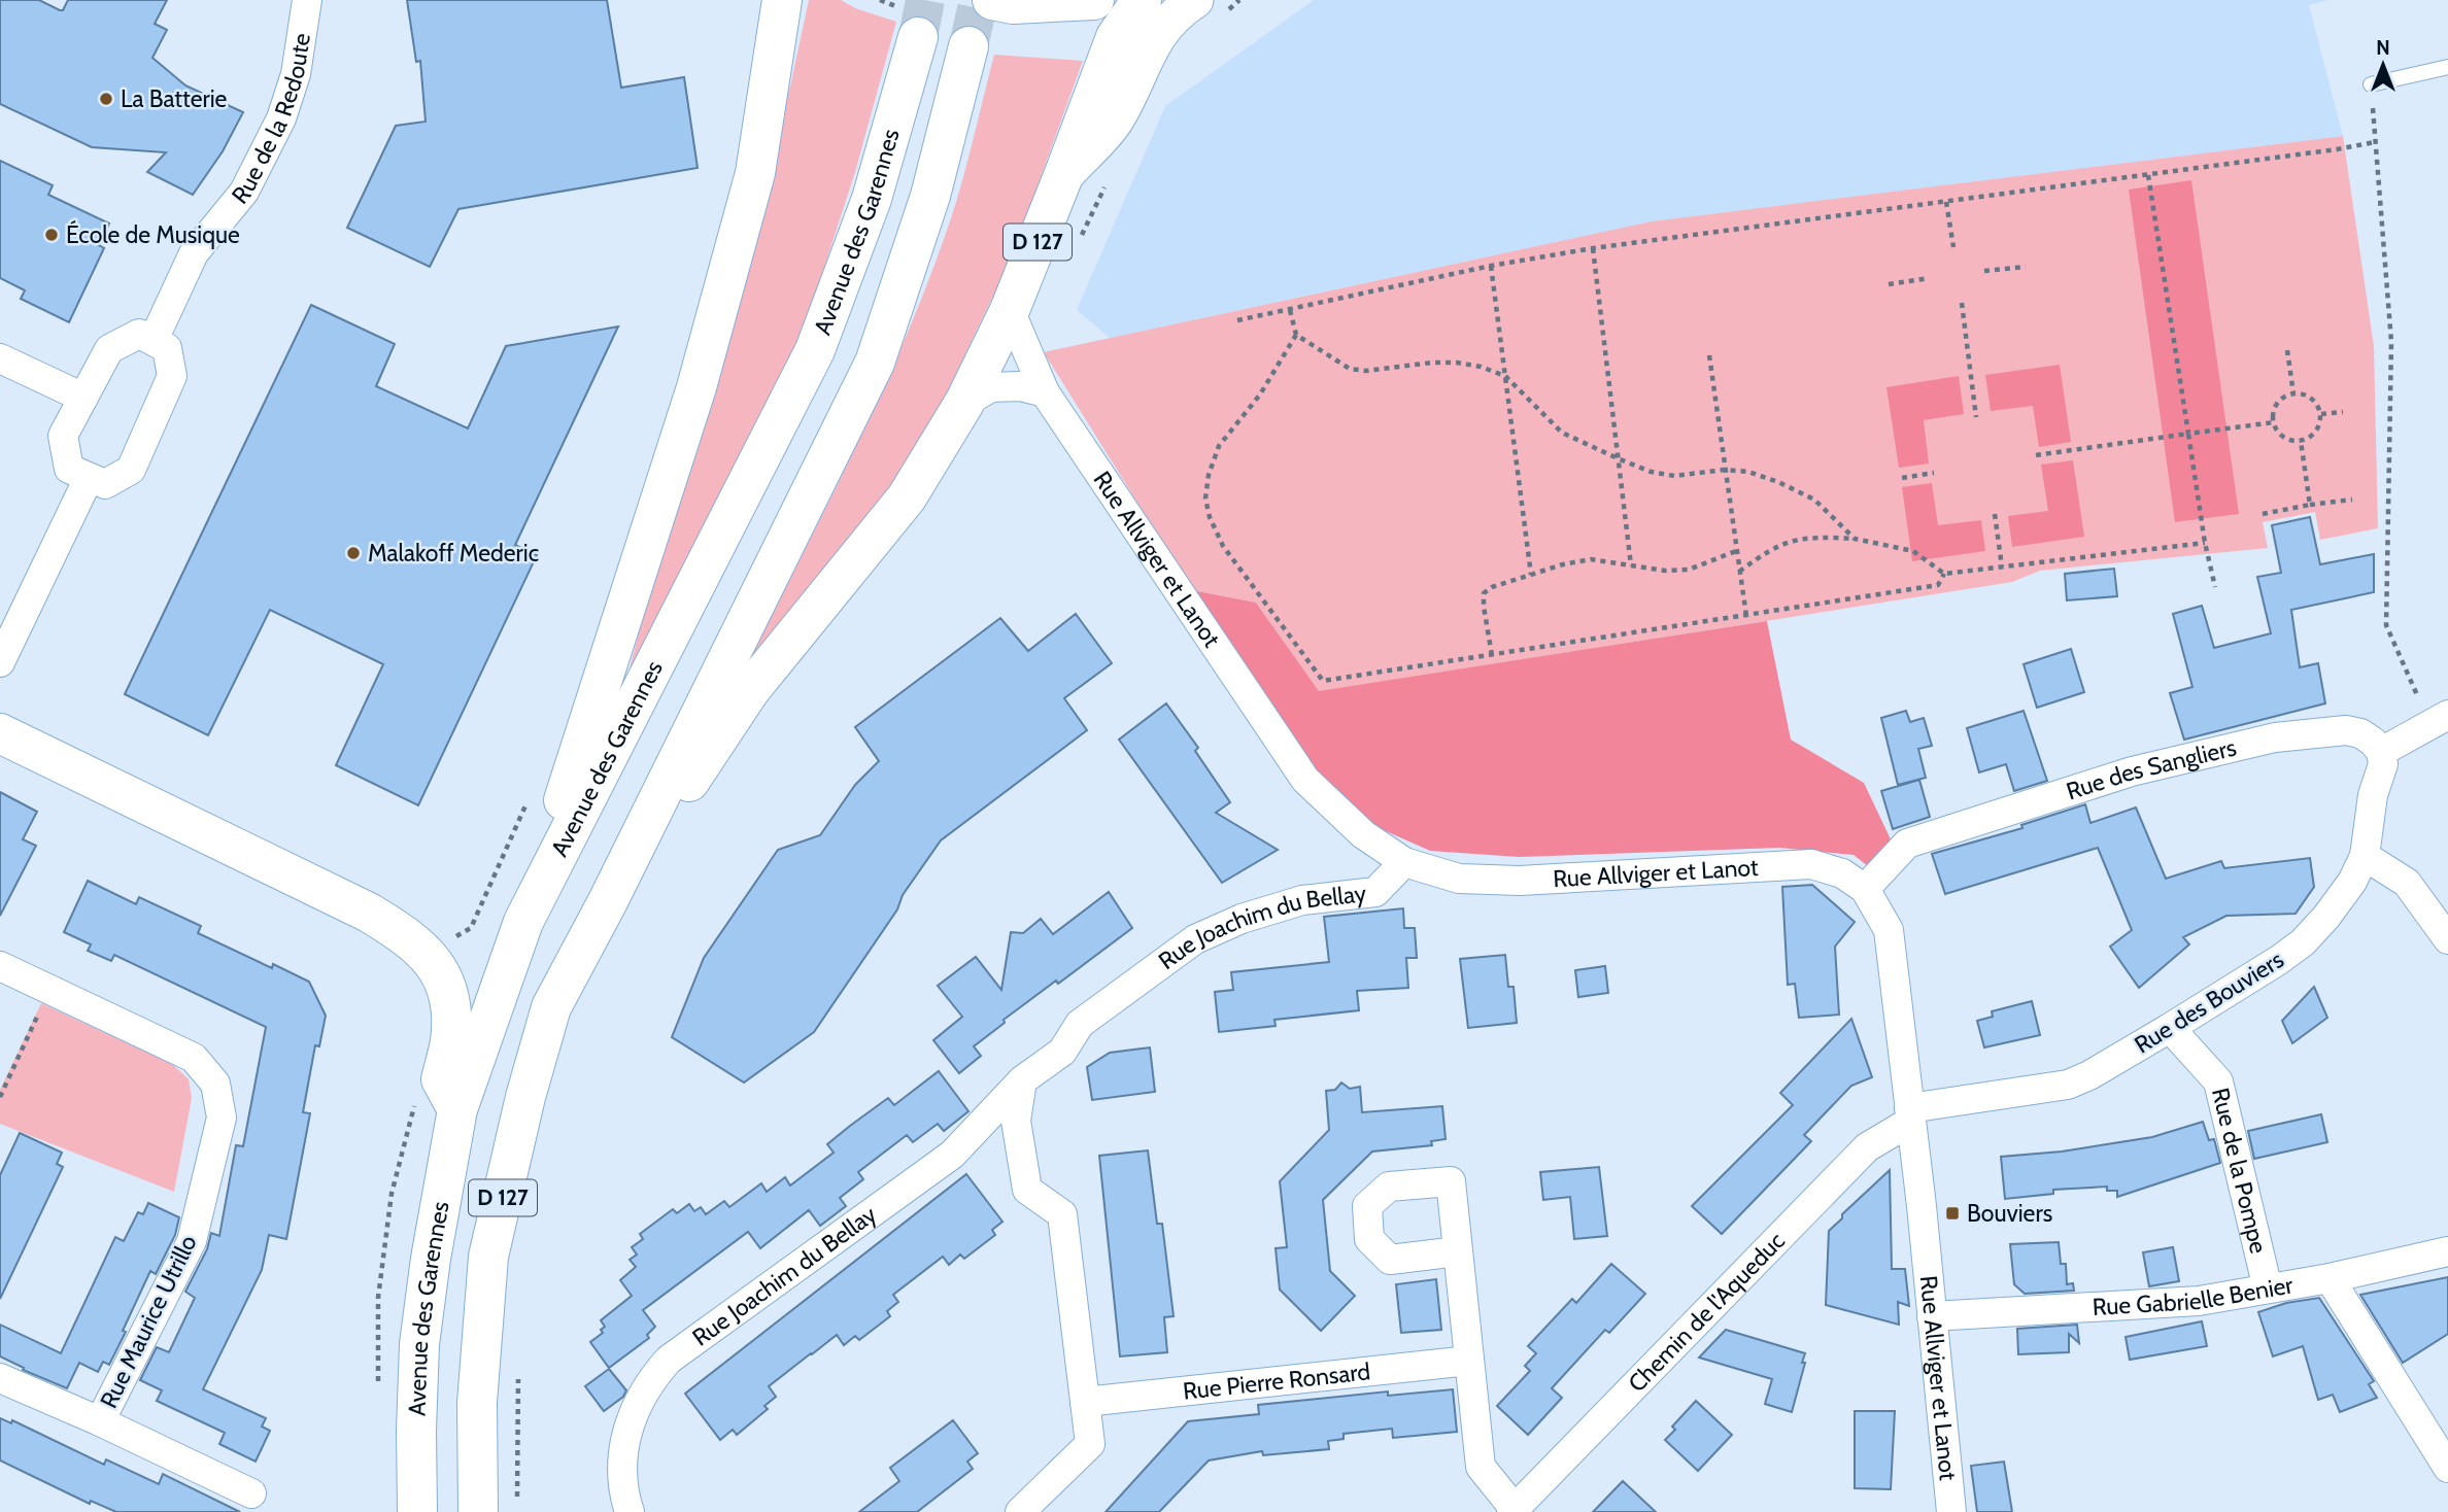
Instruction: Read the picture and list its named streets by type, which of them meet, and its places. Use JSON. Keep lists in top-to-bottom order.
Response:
{
  "streets": {
    "main road": ["Avenue des Garennes", "D 127"],
    "street": [
      "Rue de la Redoute",
      "Rue Allviger et Lanot",
      "Rue des Sangliers",
      "Rue Joachim du Bellay",
      "Rue des Bouviers",
      "Rue de la Pompe",
      "Rue Gabrielle Benier",
      "Chemin de l'Aqueduc",
      "Rue Maurice Utrillo",
      "Rue Pierre Ronsard"
    ]
  },
  "crossings": [
    ["Avenue des Garennes", "D 127"],
    ["D 127", "Rue Allviger et Lanot"],
    ["Rue Allviger et Lanot", "Rue des Sangliers"],
    ["Rue Allviger et Lanot", "Rue Joachim du Bellay"],
    ["Rue Allviger et Lanot", "Rue des Bouviers"],
    ["Rue Allviger et Lanot", "Rue Gabrielle Benier"],
    ["Rue Allviger et Lanot", "Chemin de l'Aqueduc"],
    ["Rue des Sangliers", "Rue des Bouviers"],
    ["Rue des Bouviers", "Rue de la Pompe"],
    ["Rue des Bouviers", "Chemin de l'Aqueduc"],
    ["Rue de la Pompe", "Rue Gabrielle Benier"]
  ],
  "places": {
    "other": ["La Batterie", "École de Musique", "Malakoff Mederic"],
    "transit": ["Bouviers"]
  },
  "north": "top"
}
